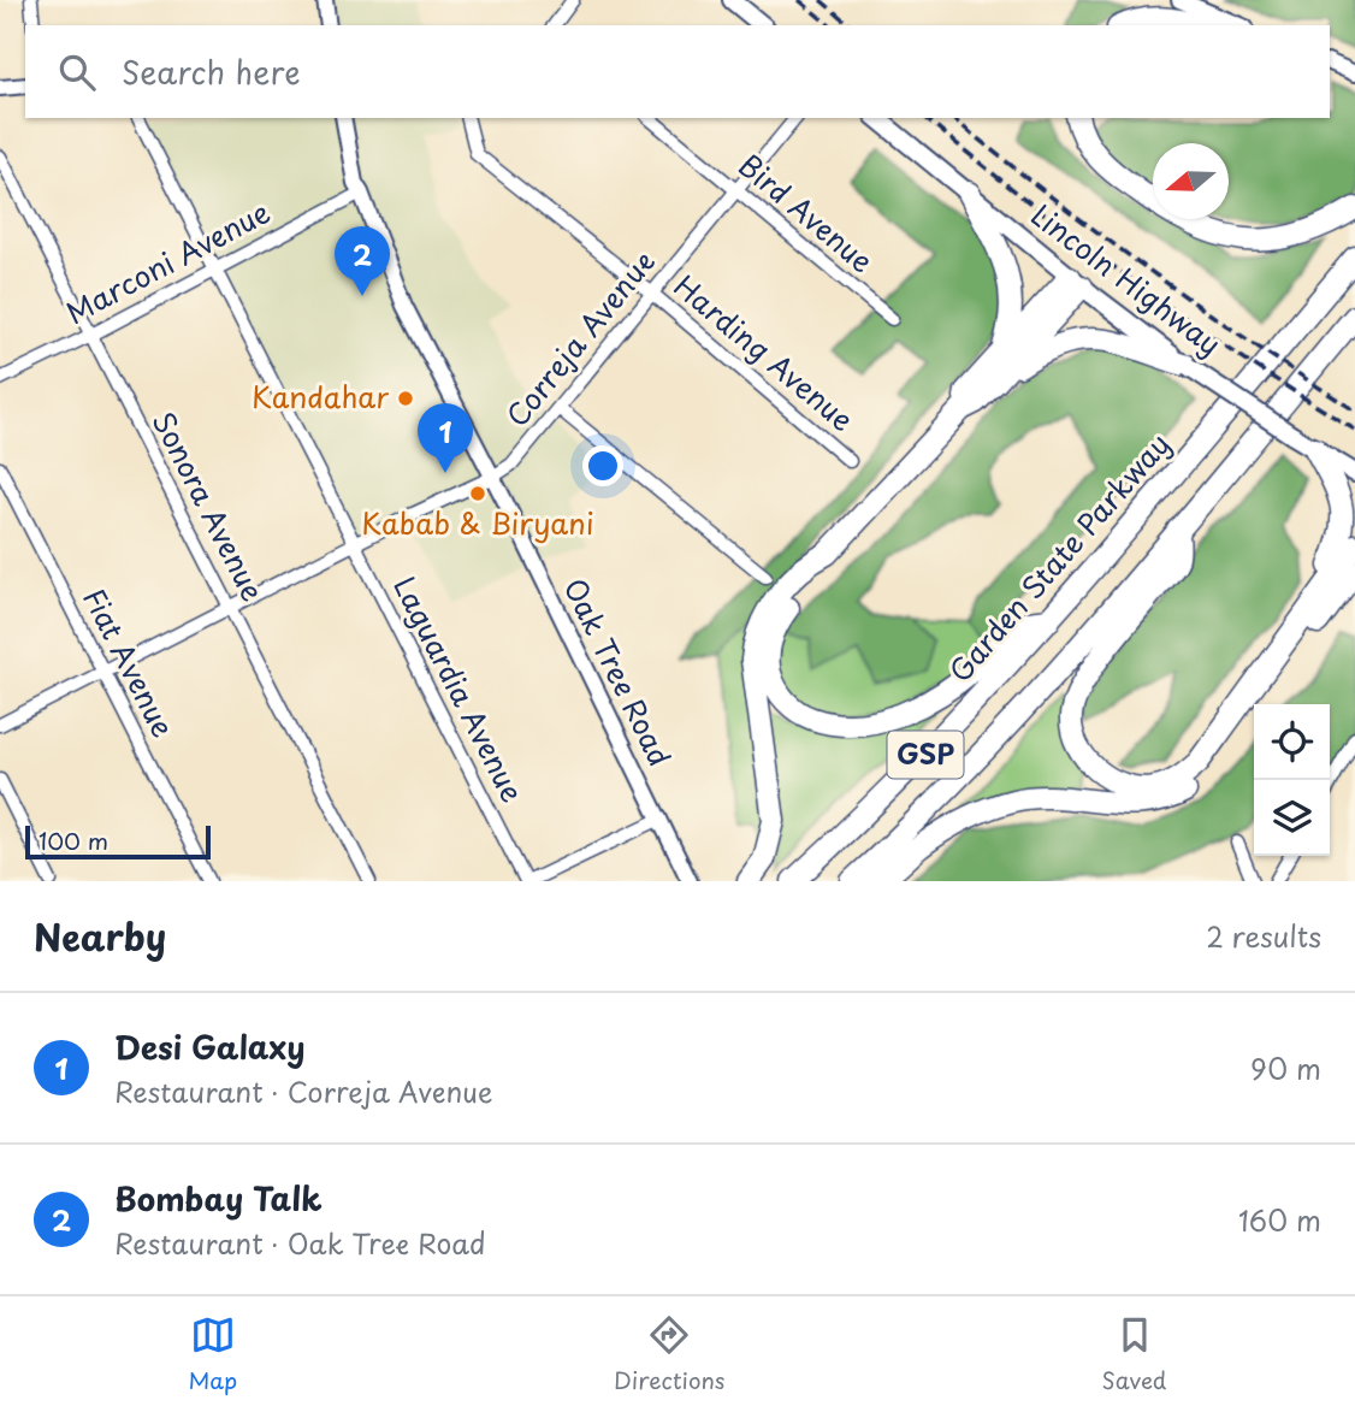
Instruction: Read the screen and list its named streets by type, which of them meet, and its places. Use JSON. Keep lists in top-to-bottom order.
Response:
{
  "streets": {
    "highway": ["Garden State Parkway", "GSP"],
    "main road": ["Lincoln Highway"],
    "street": [
      "Bird Avenue",
      "Marconi Avenue",
      "Correja Avenue",
      "Harding Avenue",
      "Sonora Avenue",
      "Fiat Avenue",
      "Oak Tree Road",
      "Laguardia Avenue"
    ]
  },
  "crossings": [
    ["Bird Avenue", "Correja Avenue"],
    ["Marconi Avenue", "Sonora Avenue"],
    ["Marconi Avenue", "Oak Tree Road"],
    ["Marconi Avenue", "Laguardia Avenue"],
    ["Correja Avenue", "Harding Avenue"],
    ["Correja Avenue", "Sonora Avenue"],
    ["Correja Avenue", "Fiat Avenue"],
    ["Correja Avenue", "Oak Tree Road"],
    ["Correja Avenue", "Laguardia Avenue"]
  ],
  "places": ["Kandahar", "Kabab & Biryani"],
  "scale_bar": "100 m",
  "north": "left",
  "page": {
    "search": "Search here",
    "pins": ["2", "1"],
    "scale": "100 m",
    "heading": ["Nearby", "2 results"],
    "list": [
      {
        "mark": "1",
        "name": "Desi Galaxy",
        "note": "Restaurant · Correja Avenue",
        "value": "90 m"
      },
      {
        "mark": "2",
        "name": "Bombay Talk",
        "note": "Restaurant · Oak Tree Road",
        "value": "160 m"
      }
    ],
    "nav": ["Map", "Directions", "Saved"]
  }
}
